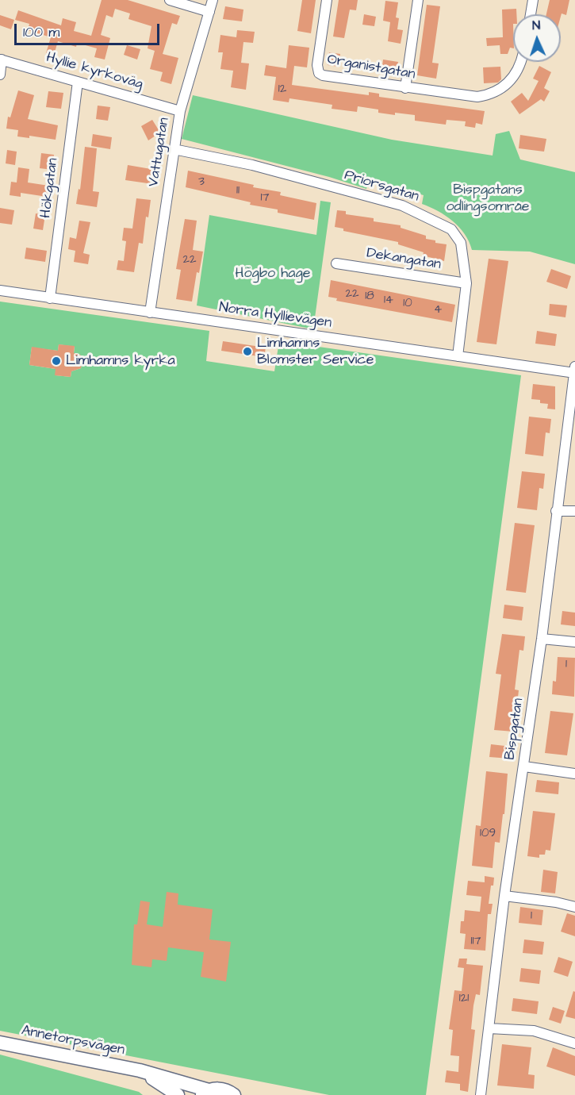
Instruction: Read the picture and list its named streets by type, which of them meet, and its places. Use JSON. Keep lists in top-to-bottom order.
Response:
{
  "streets": {
    "main road": ["Annetorpsvägen"],
    "street": [
      "Organistgatan",
      "Hyllie kyrkoväg",
      "Vattugatan",
      "Priorsgatan",
      "Hökgatan",
      "Dekangatan",
      "Norra Hyllievägen",
      "Bispgatan"
    ]
  },
  "crossings": [
    ["Hyllie kyrkoväg", "Vattugatan"],
    ["Hyllie kyrkoväg", "Hökgatan"],
    ["Vattugatan", "Priorsgatan"],
    ["Vattugatan", "Norra Hyllievägen"],
    ["Priorsgatan", "Dekangatan"],
    ["Priorsgatan", "Norra Hyllievägen"],
    ["Hökgatan", "Norra Hyllievägen"],
    ["Norra Hyllievägen", "Bispgatan"]
  ],
  "parks": ["Bispgatans odlingsområe", "Högbo hage"],
  "places": ["Limhamns Blomster Service", "Limhamns kyrka"],
  "house_numbers": [
    "12",
    "3",
    "11",
    "17",
    "22",
    "22",
    "18",
    "14",
    "10",
    "4",
    "1",
    "109",
    "1",
    "117",
    "121"
  ],
  "scale_bar": "100 m",
  "north": "top"
}
